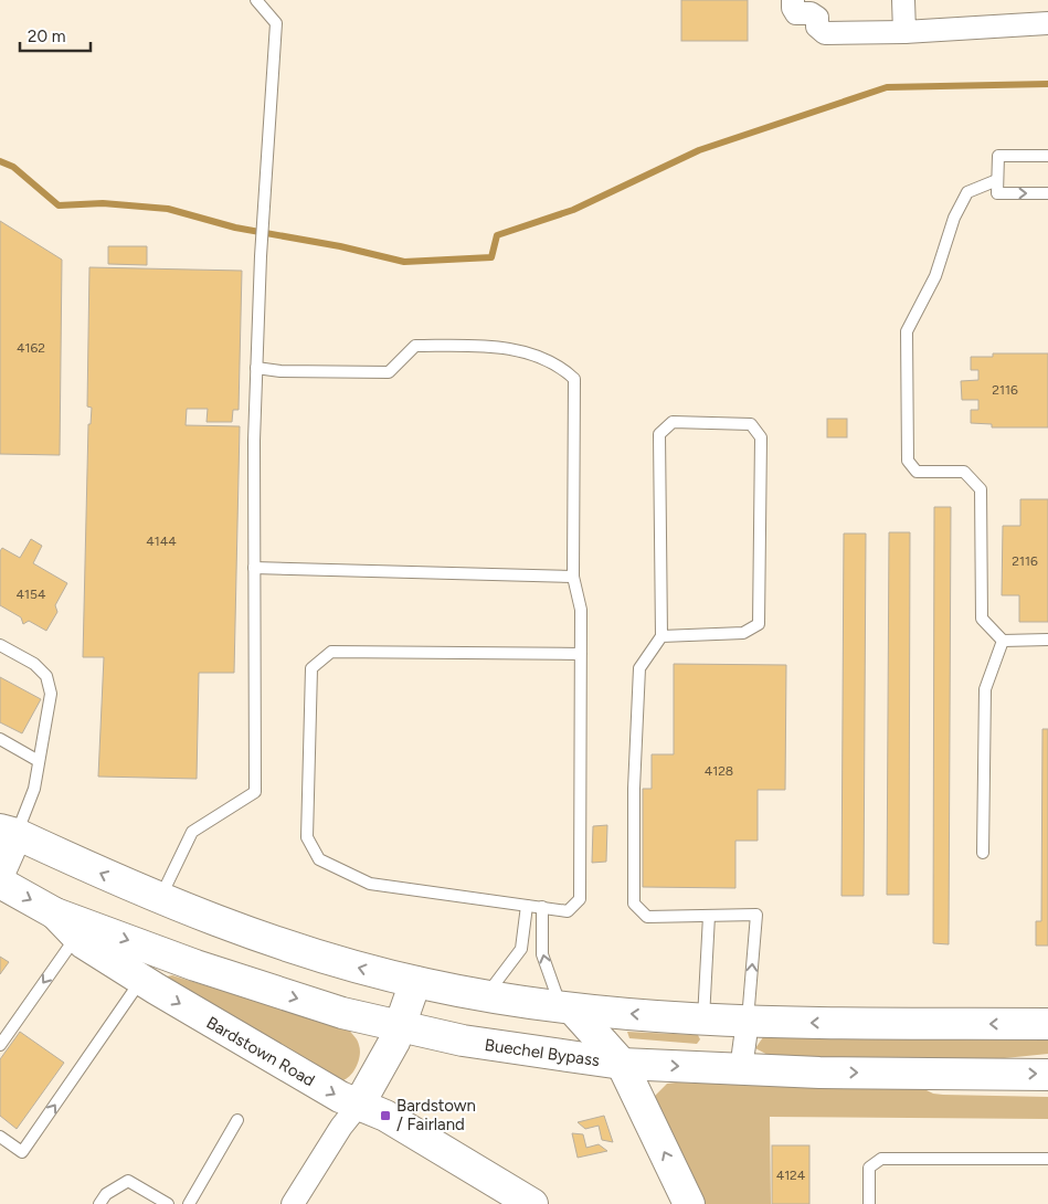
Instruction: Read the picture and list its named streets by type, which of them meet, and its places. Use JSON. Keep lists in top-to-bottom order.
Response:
{
  "streets": {
    "main road": ["Bardstown Road", "Buechel Bypass"]
  },
  "crossings": [
    ["Bardstown Road", "Buechel Bypass"]
  ],
  "places": {
    "transit": ["Bardstown / Fairland"]
  },
  "house_numbers": [
    "4162",
    "2116",
    "4144",
    "2116",
    "4154",
    "4128",
    "4124"
  ],
  "scale_bar": "20 m"
}
